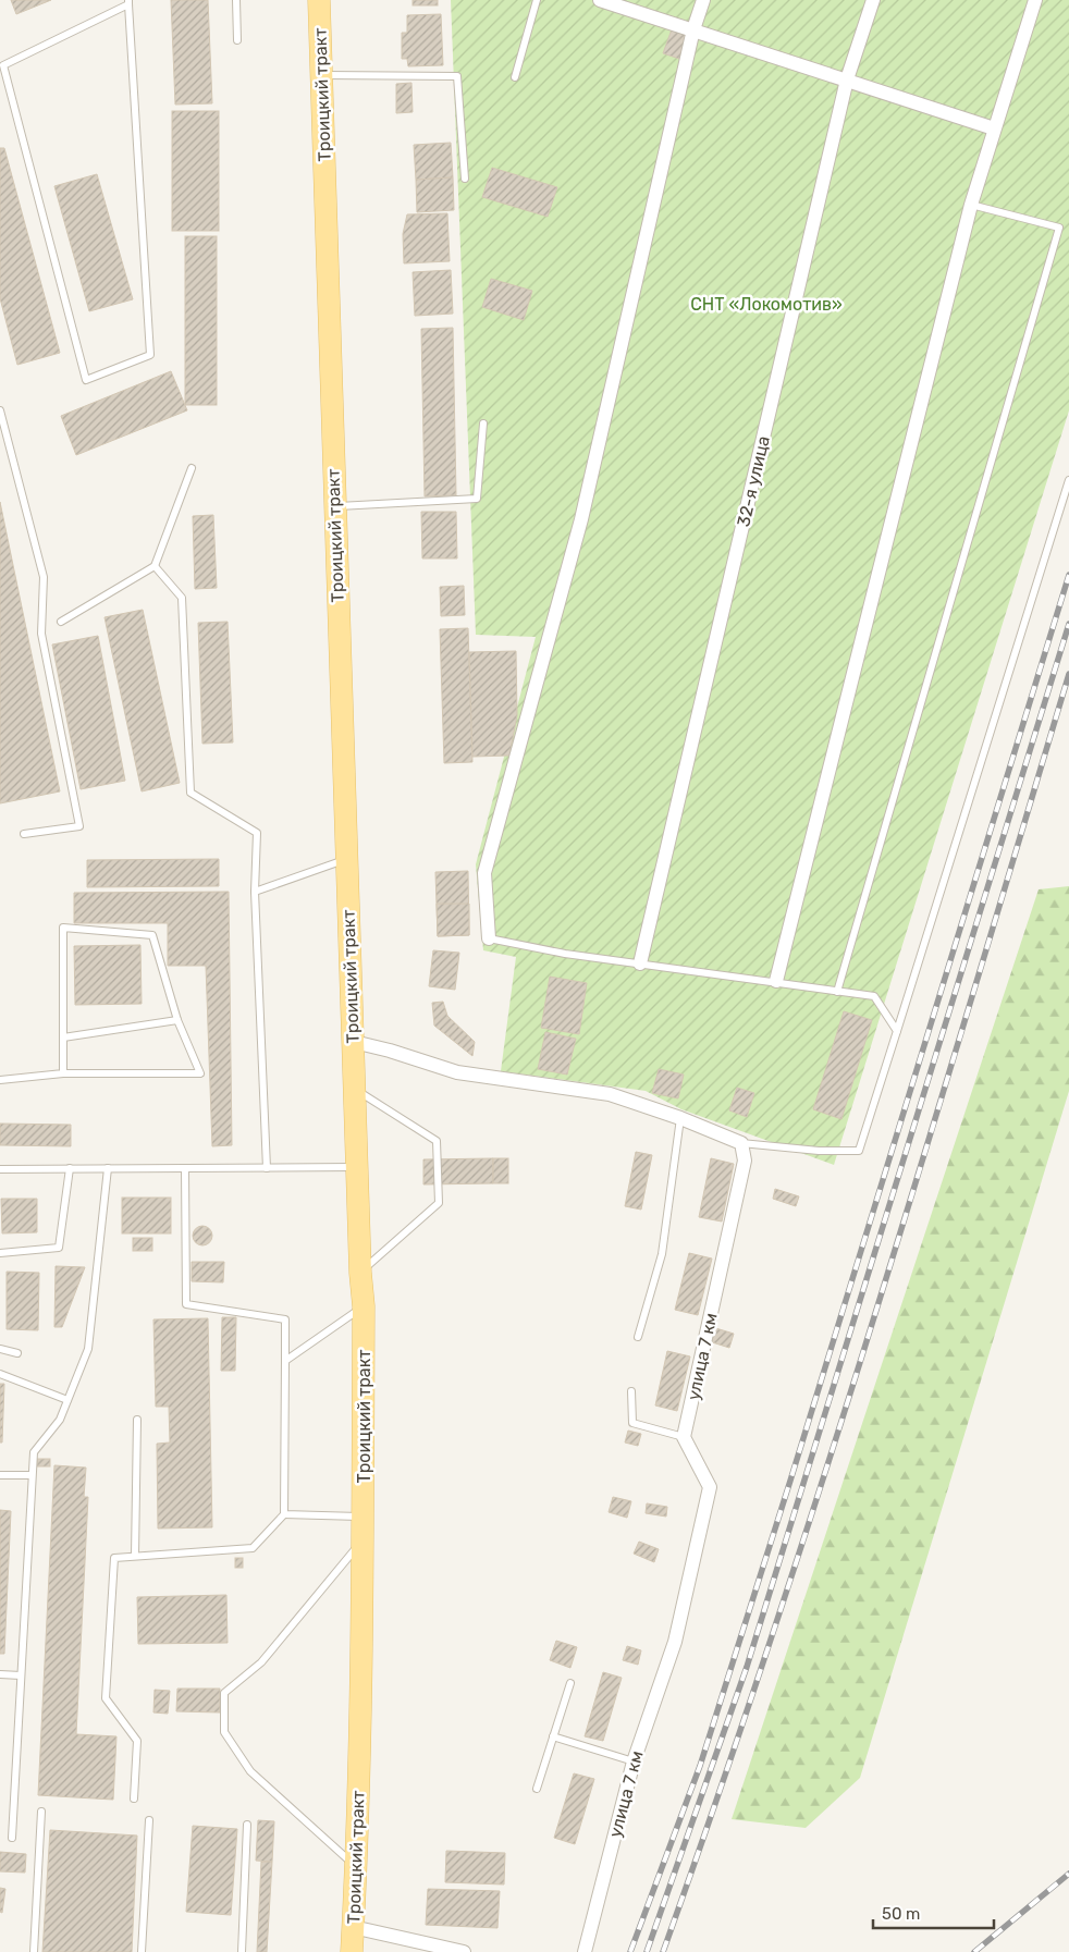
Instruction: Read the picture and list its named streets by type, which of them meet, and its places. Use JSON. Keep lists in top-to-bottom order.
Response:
{
  "streets": {
    "main road": ["Троицкий тракт"],
    "street": ["32-я улица", "улица 7 км"]
  },
  "parks": ["СНТ «Локомотив»"],
  "scale_bar": "50 m"
}
